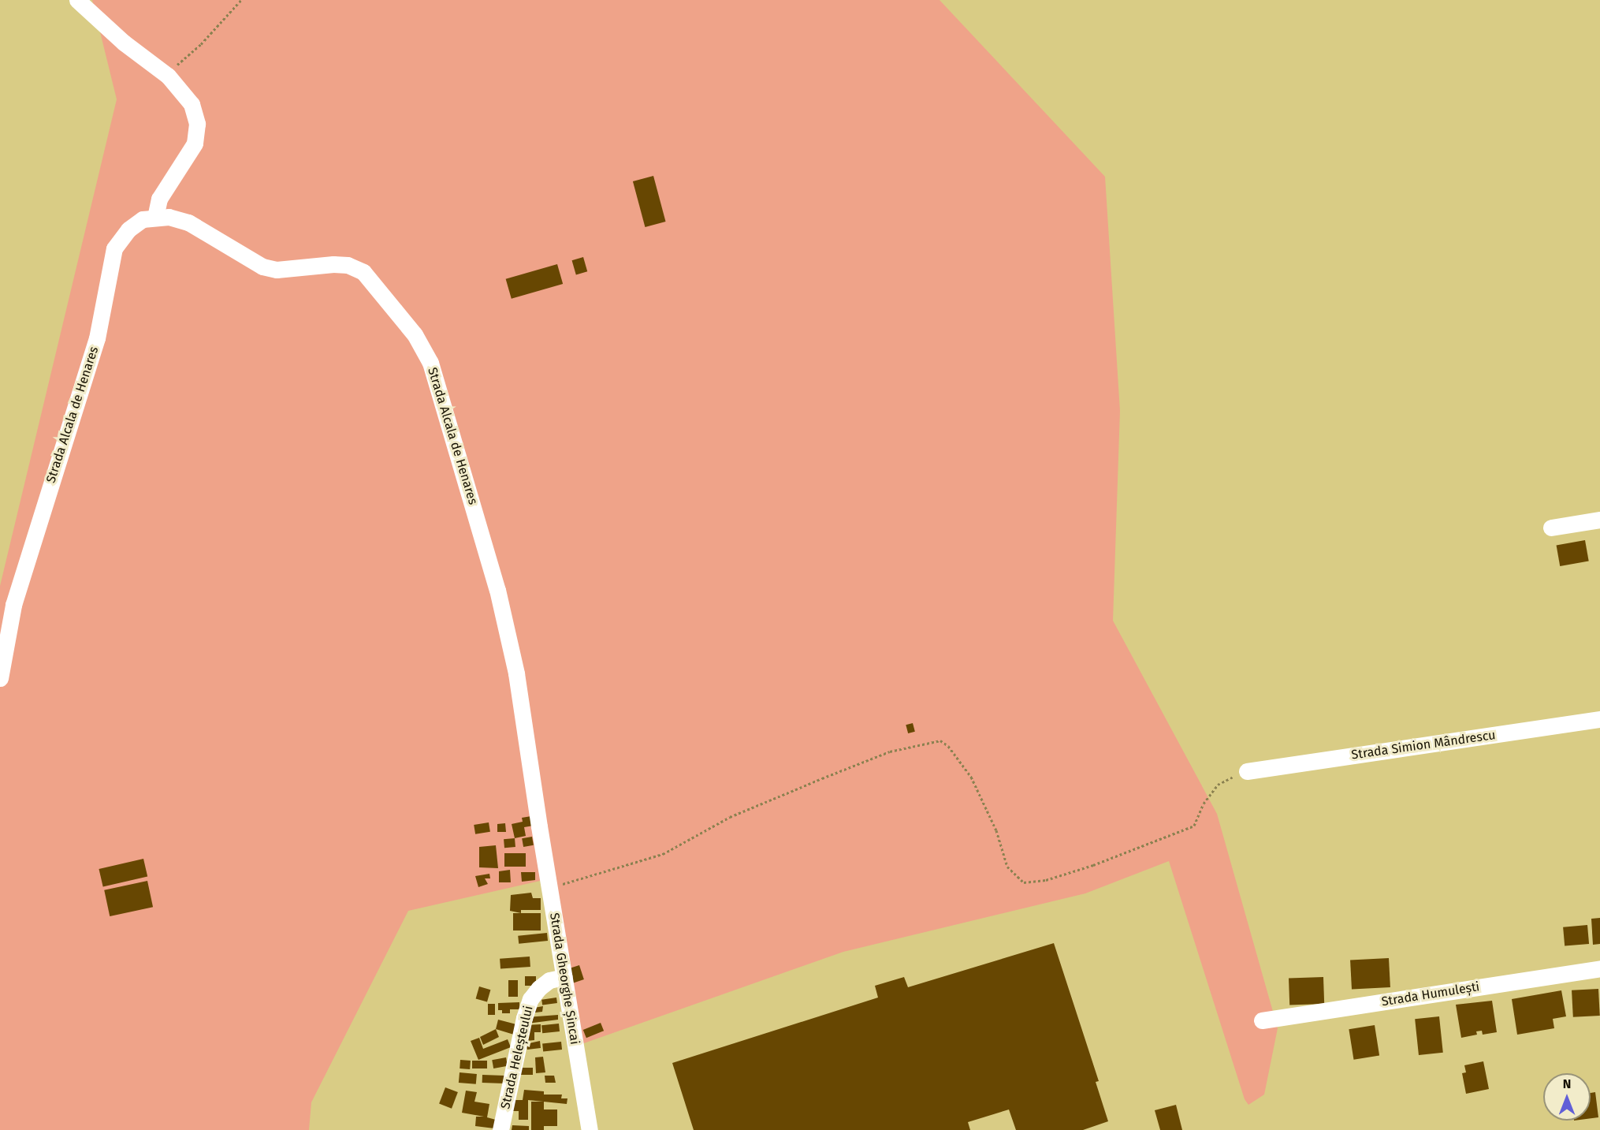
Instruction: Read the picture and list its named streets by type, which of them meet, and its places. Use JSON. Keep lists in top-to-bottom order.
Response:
{
  "streets": {
    "street": [
      "Strada Alcala de Henares",
      "Strada Simion Mândrescu",
      "Strada Gheorghe Șincai",
      "Strada Humulești",
      "Strada Heleșteului"
    ]
  },
  "crossings": [
    ["Strada Alcala de Henares", "Strada Gheorghe Șincai"],
    ["Strada Gheorghe Șincai", "Strada Heleșteului"]
  ],
  "north": "top"
}
